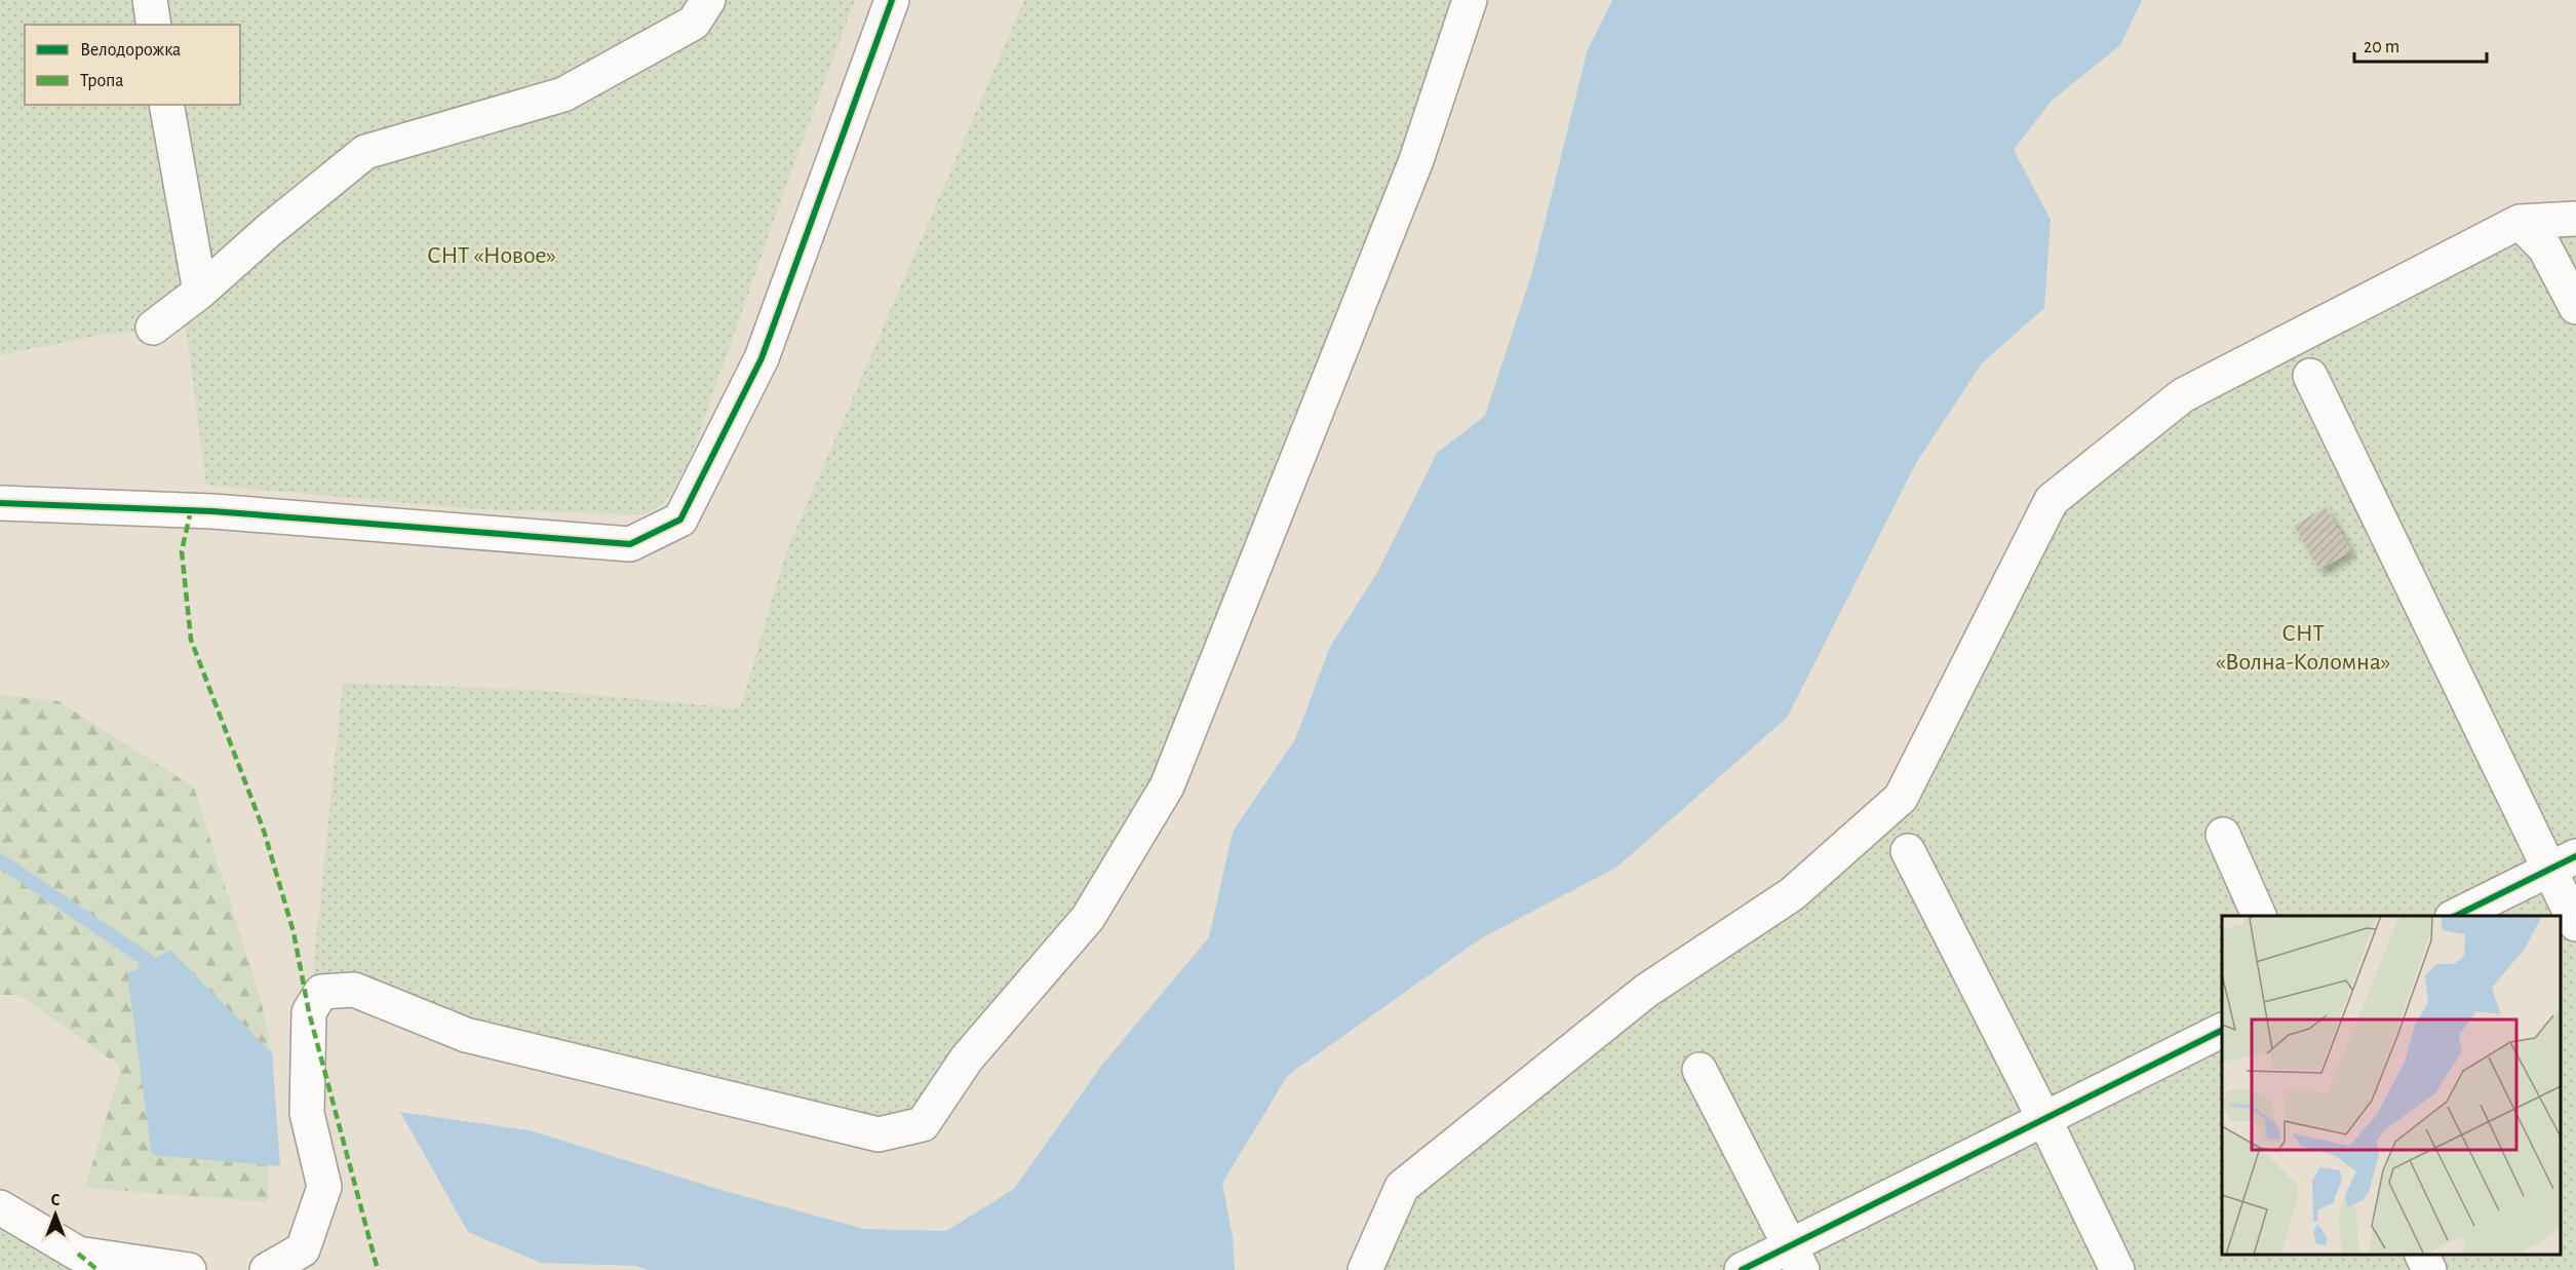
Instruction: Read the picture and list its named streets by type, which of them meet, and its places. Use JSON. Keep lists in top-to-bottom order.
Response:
{
  "parks": ["СНТ «Новое»", "СНТ «Волна-Коломна»"],
  "legend": ["Велодорожка", "Тропа"],
  "scale_bar": "20 m",
  "north": "top"
}
